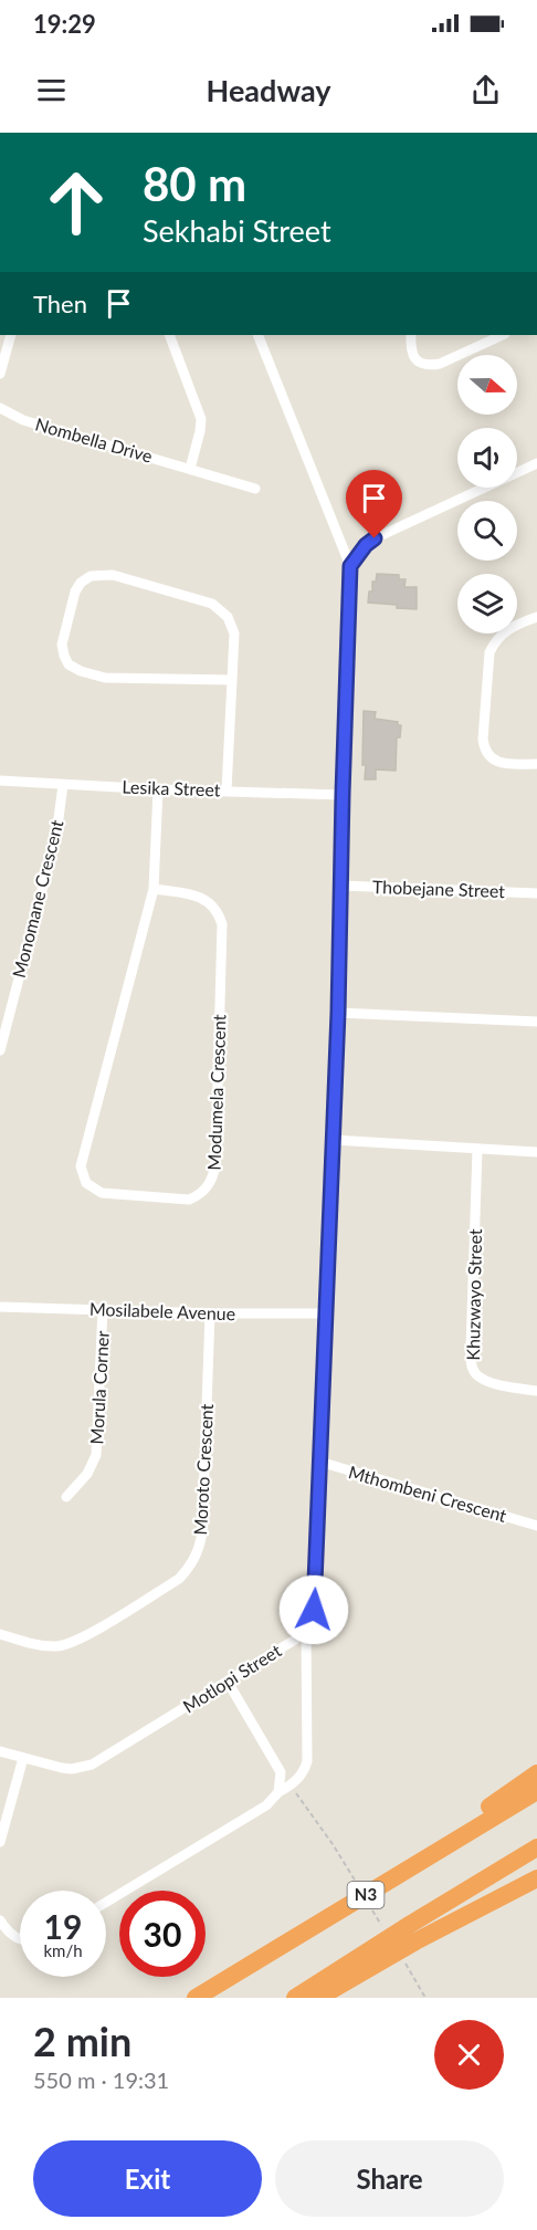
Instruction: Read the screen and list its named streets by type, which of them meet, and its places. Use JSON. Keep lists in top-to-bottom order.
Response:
{
  "streets": {
    "highway": ["N3"],
    "street": [
      "Nombella Drive",
      "Lesika Street",
      "Thobejane Street",
      "Monomane Crescent",
      "Modumela Crescent",
      "Khuzwayo Street",
      "Mosilabele Avenue",
      "Morula Corner",
      "Moroto Crescent",
      "Mthombeni Crescent",
      "Motlopi Street"
    ]
  },
  "crossings": [
    ["Lesika Street", "Monomane Crescent"],
    ["Lesika Street", "Modumela Crescent"],
    ["Mosilabele Avenue", "Morula Corner"],
    ["Mosilabele Avenue", "Moroto Crescent"]
  ],
  "north": "right",
  "page": {
    "status": "19:29",
    "header": "Headway",
    "turn": ["80 m", "Sekhabi Street"],
    "then": "Then",
    "speed": "19 km/h",
    "limit": "30",
    "heading": ["2 min", "550 m · 19:31"],
    "buttons": ["Exit", "Share"]
  }
}
